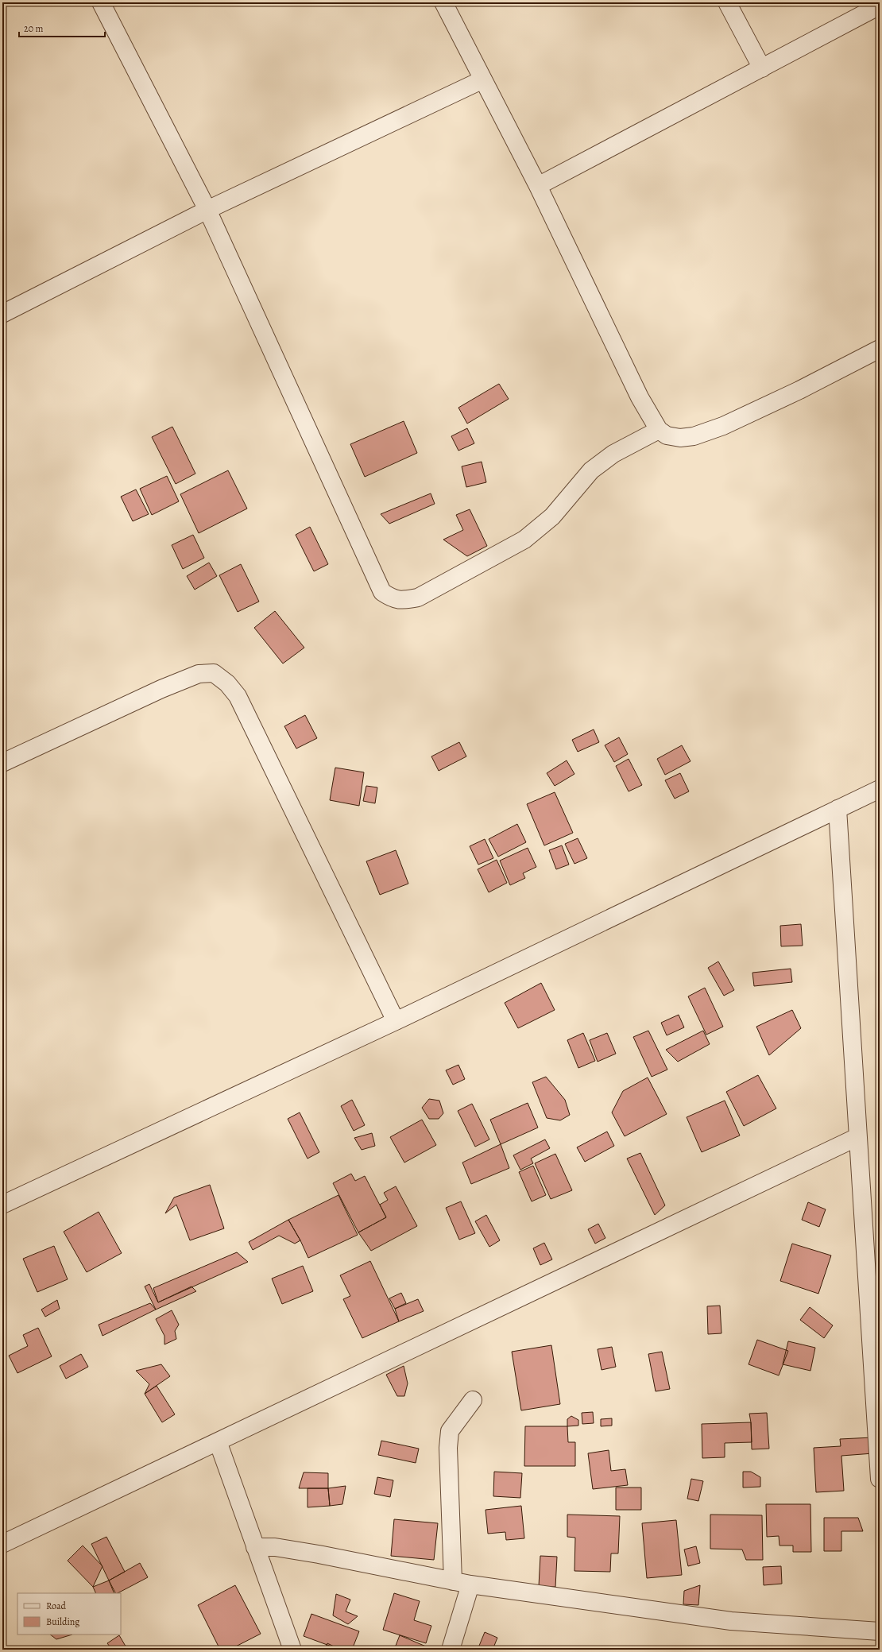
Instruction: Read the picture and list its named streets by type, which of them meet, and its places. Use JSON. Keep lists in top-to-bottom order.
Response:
{
  "legend": ["Road", "Building"],
  "scale_bar": "20 m"
}
